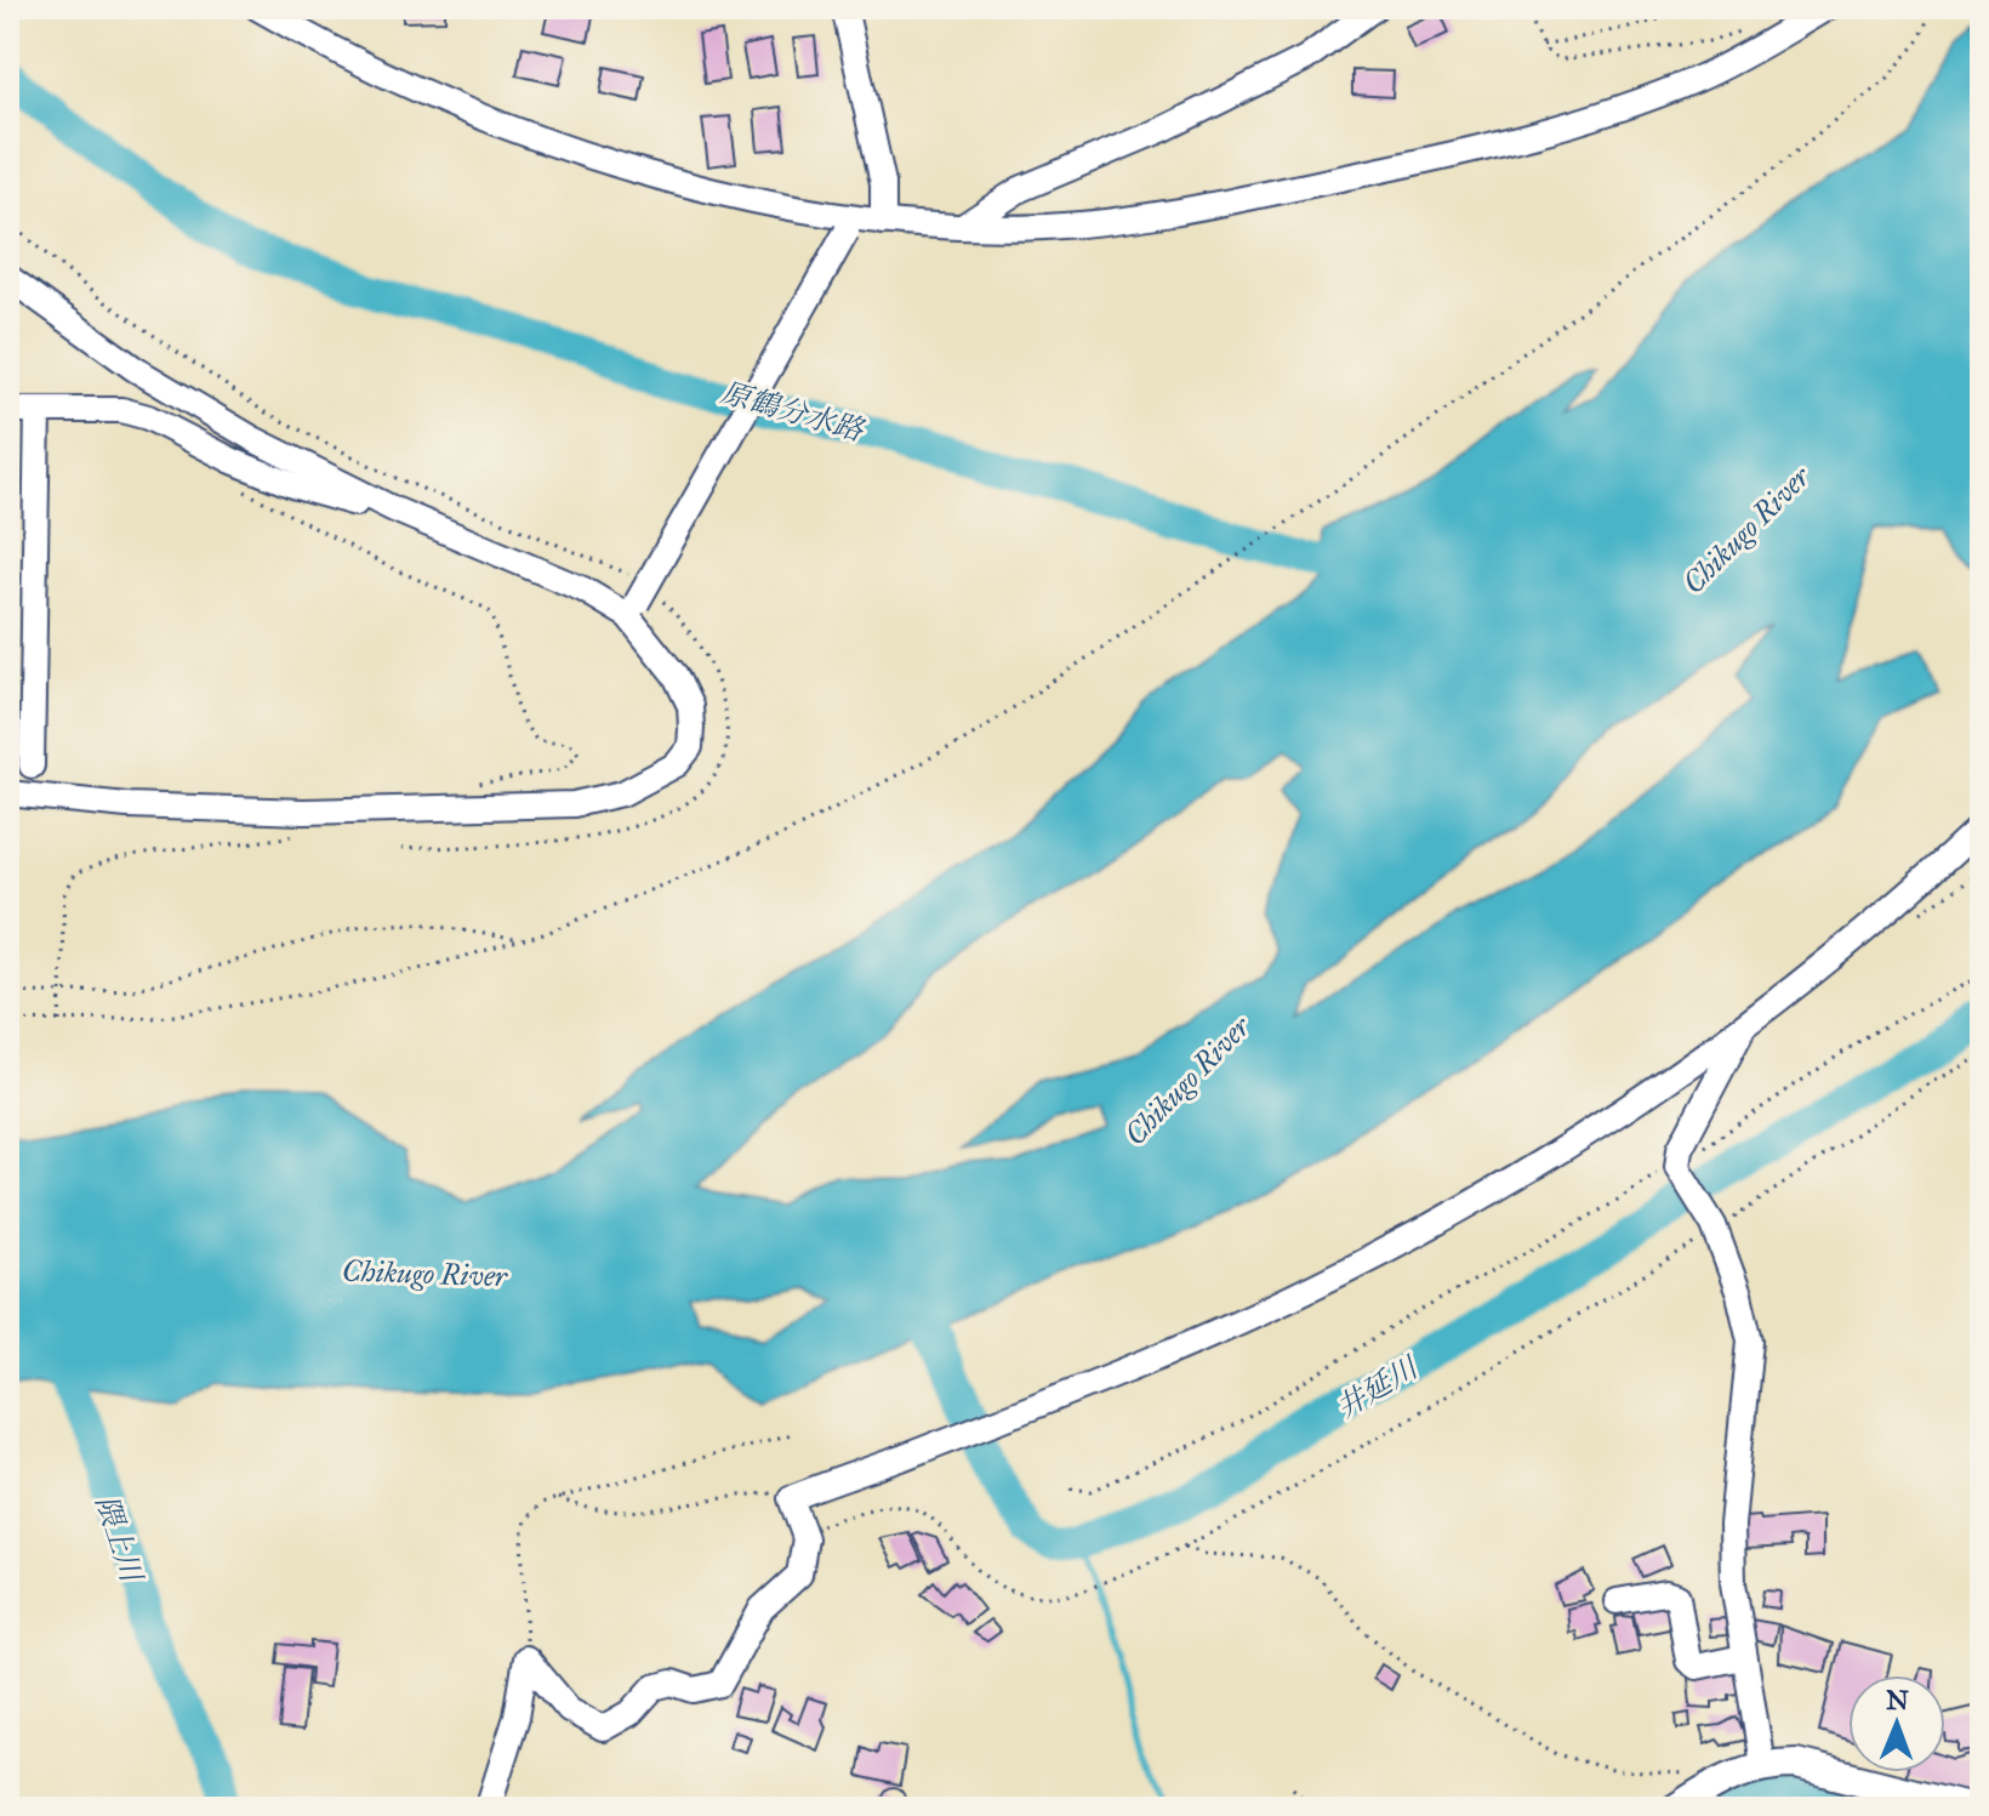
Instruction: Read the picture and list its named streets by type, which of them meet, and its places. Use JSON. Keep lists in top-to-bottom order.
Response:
{
  "water": [
    "原鶴分水路",
    "Chikugo River",
    "井延川",
    "隈上川"
  ],
  "north": "top"
}
